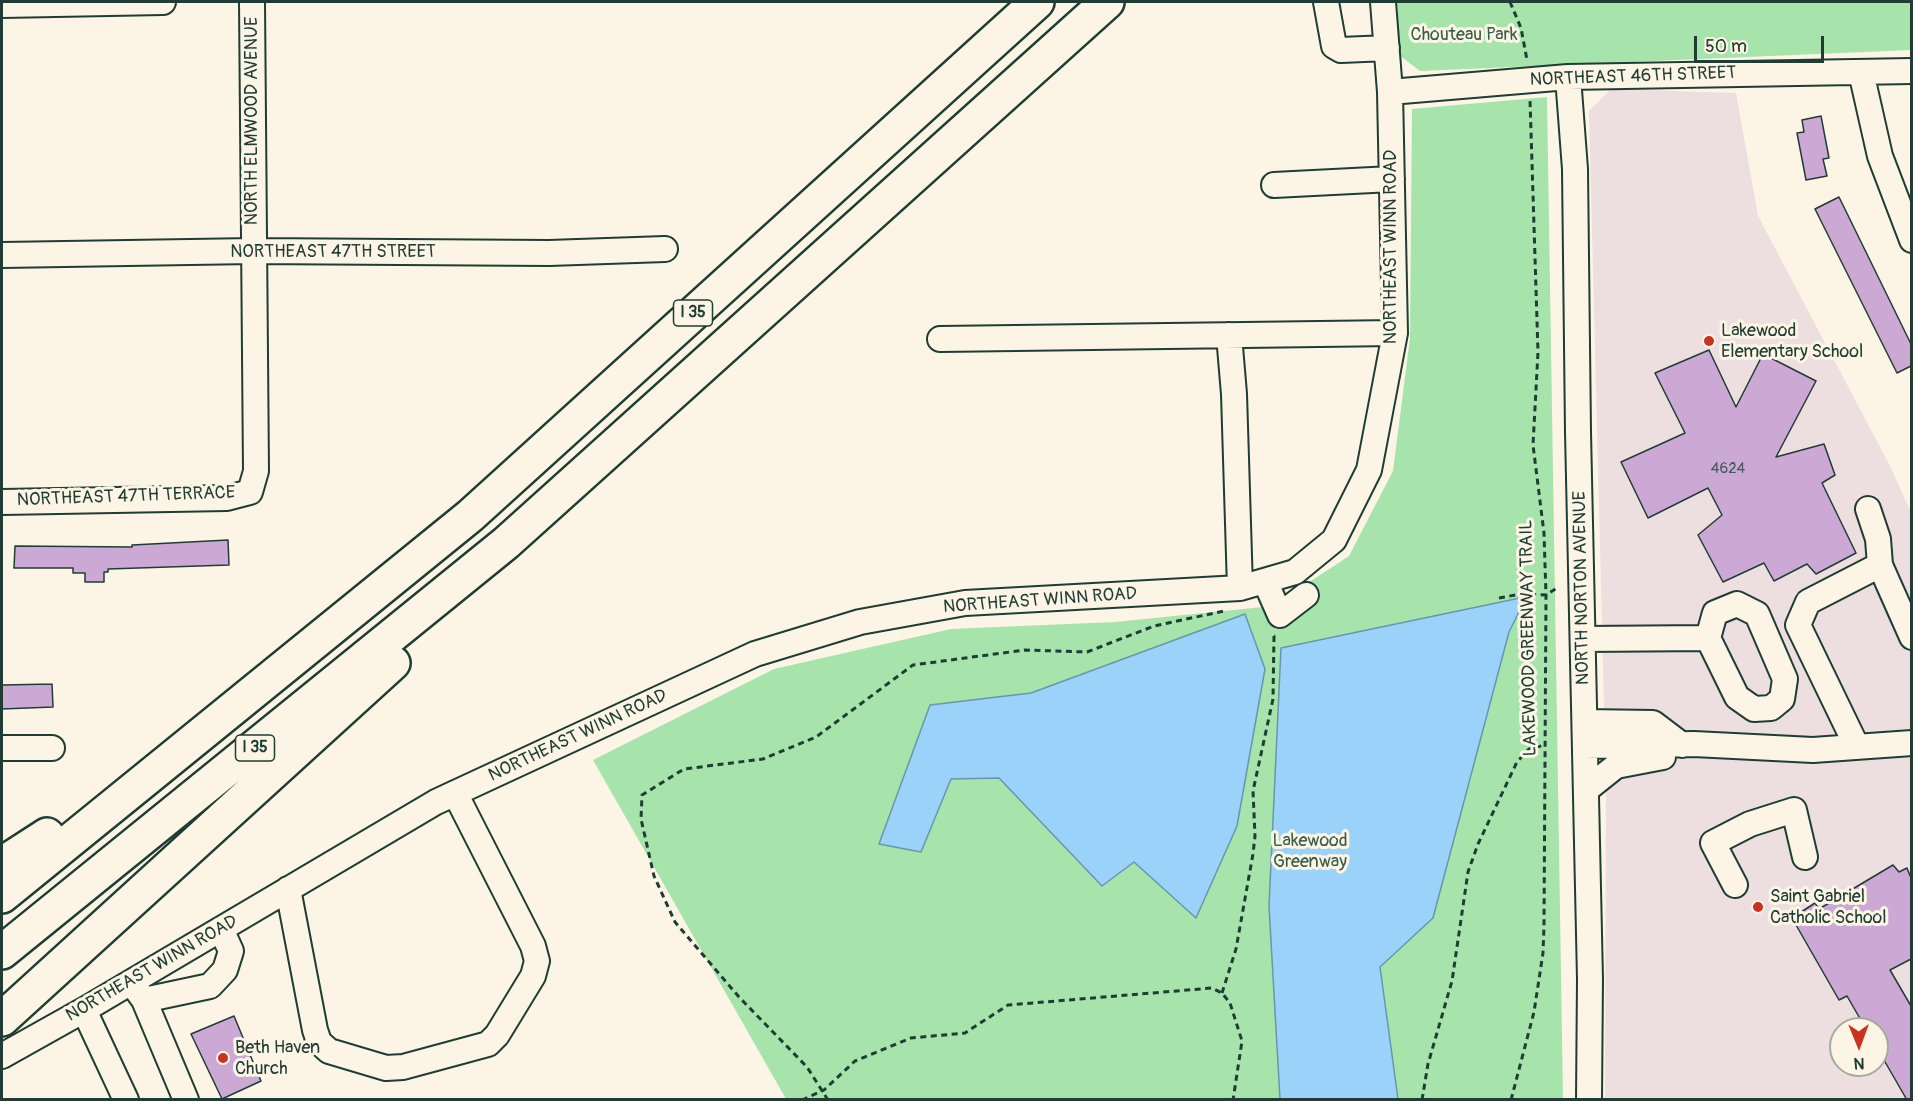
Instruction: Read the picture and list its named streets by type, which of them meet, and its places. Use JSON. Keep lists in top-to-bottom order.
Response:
{
  "streets": {
    "highway": ["I 35"],
    "street": [
      "NORTHEAST 46TH STREET",
      "NORTH ELMWOOD AVENUE",
      "NORTHEAST WINN ROAD",
      "NORTHEAST 47TH STREET",
      "NORTHEAST 47TH TERRACE",
      "NORTH NORTON AVENUE"
    ],
    "path": ["LAKEWOOD GREENWAY TRAIL"]
  },
  "crossings": [
    ["NORTHEAST 46TH STREET", "NORTHEAST WINN ROAD"],
    ["NORTHEAST 46TH STREET", "NORTH NORTON AVENUE"],
    ["NORTH ELMWOOD AVENUE", "NORTHEAST 47TH STREET"],
    ["NORTH ELMWOOD AVENUE", "NORTHEAST 47TH TERRACE"]
  ],
  "parks": ["Chouteau Park", "Lakewood Greenway"],
  "places": ["Lakewood Elementary School", "Saint Gabriel Catholic School", "Beth Haven Church"],
  "house_numbers": ["4624"],
  "scale_bar": "50 m",
  "north": "bottom"
}
